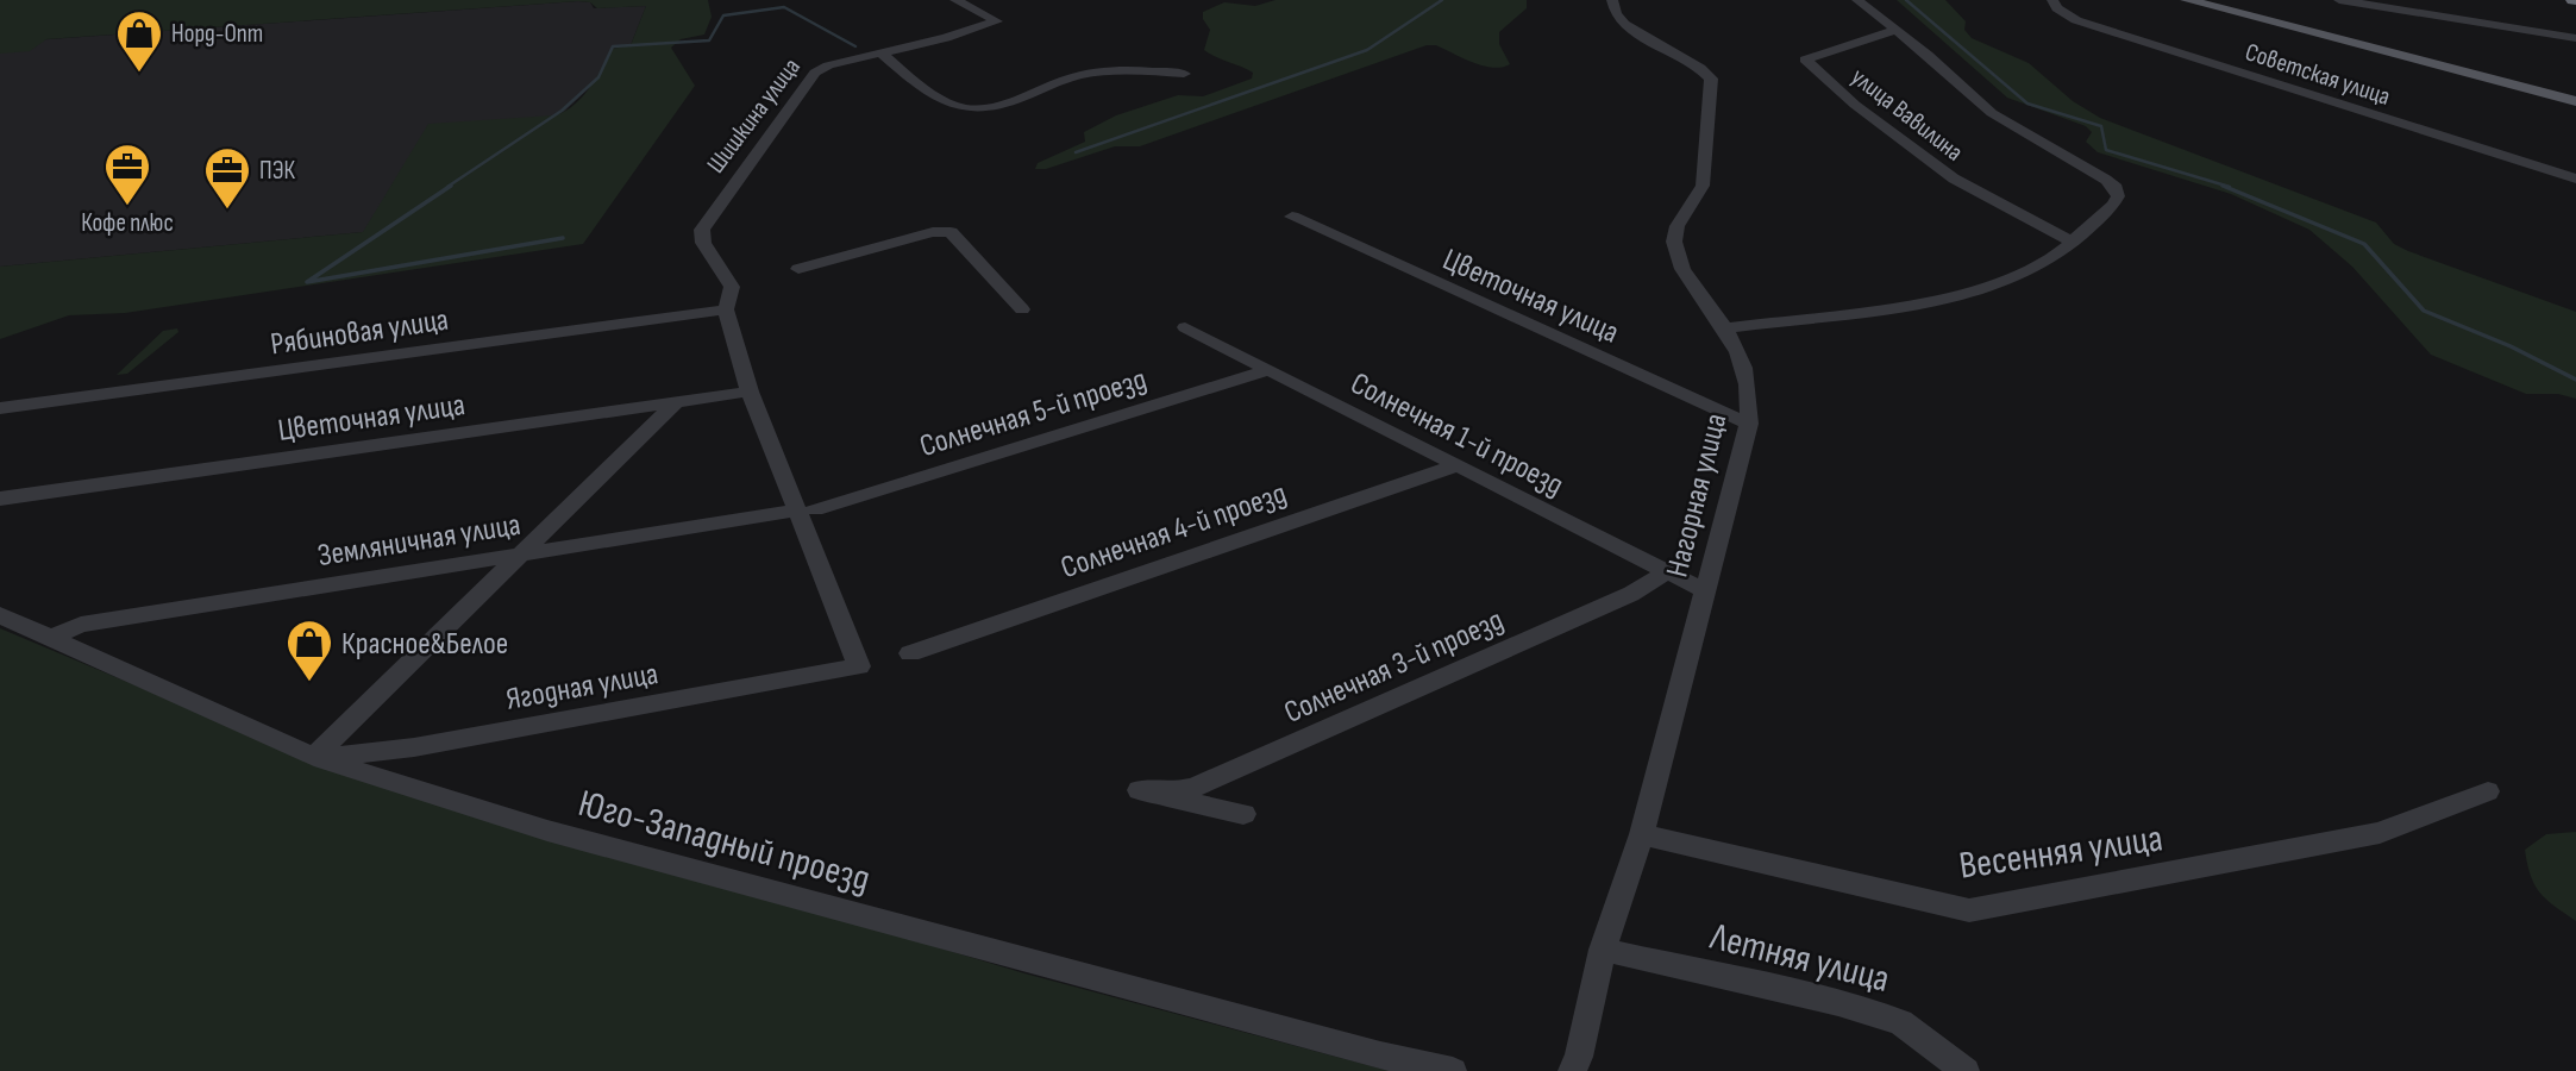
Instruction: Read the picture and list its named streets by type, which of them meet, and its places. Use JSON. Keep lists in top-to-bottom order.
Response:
{
  "streets": {
    "street": [
      "Советская улица",
      "улица Вавилина",
      "Шишкина улица",
      "Цветочная улица",
      "Рябиновая улица",
      "Солнечная 5-й проезд",
      "Солнечная 1-й проезд",
      "Нагорная улица",
      "Солнечная 4-й проезд",
      "Земляничная улица",
      "Солнечная 3-й проезд",
      "Ягодная улица",
      "Юго-Западный проезд",
      "Весенняя улица",
      "Летняя улица"
    ]
  },
  "crossings": [
    ["Шишкина улица", "Рябиновая улица"],
    ["Цветочная улица", "Нагорная улица"],
    ["Солнечная 5-й проезд", "Солнечная 1-й проезд"],
    ["Солнечная 5-й проезд", "Земляничная улица"],
    ["Солнечная 5-й проезд", "Ягодная улица"],
    ["Солнечная 1-й проезд", "Нагорная улица"],
    ["Солнечная 1-й проезд", "Солнечная 4-й проезд"],
    ["Солнечная 1-й проезд", "Солнечная 3-й проезд"],
    ["Нагорная улица", "Весенняя улица"],
    ["Нагорная улица", "Летняя улица"],
    ["Земляничная улица", "Ягодная улица"],
    ["Земляничная улица", "Юго-Западный проезд"],
    ["Ягодная улица", "Юго-Западный проезд"]
  ],
  "places": {
    "shop": ["Норд-Опт", "Красное&Белое"],
    "office": ["Кофе плюс", "ПЭК"]
  }
}
